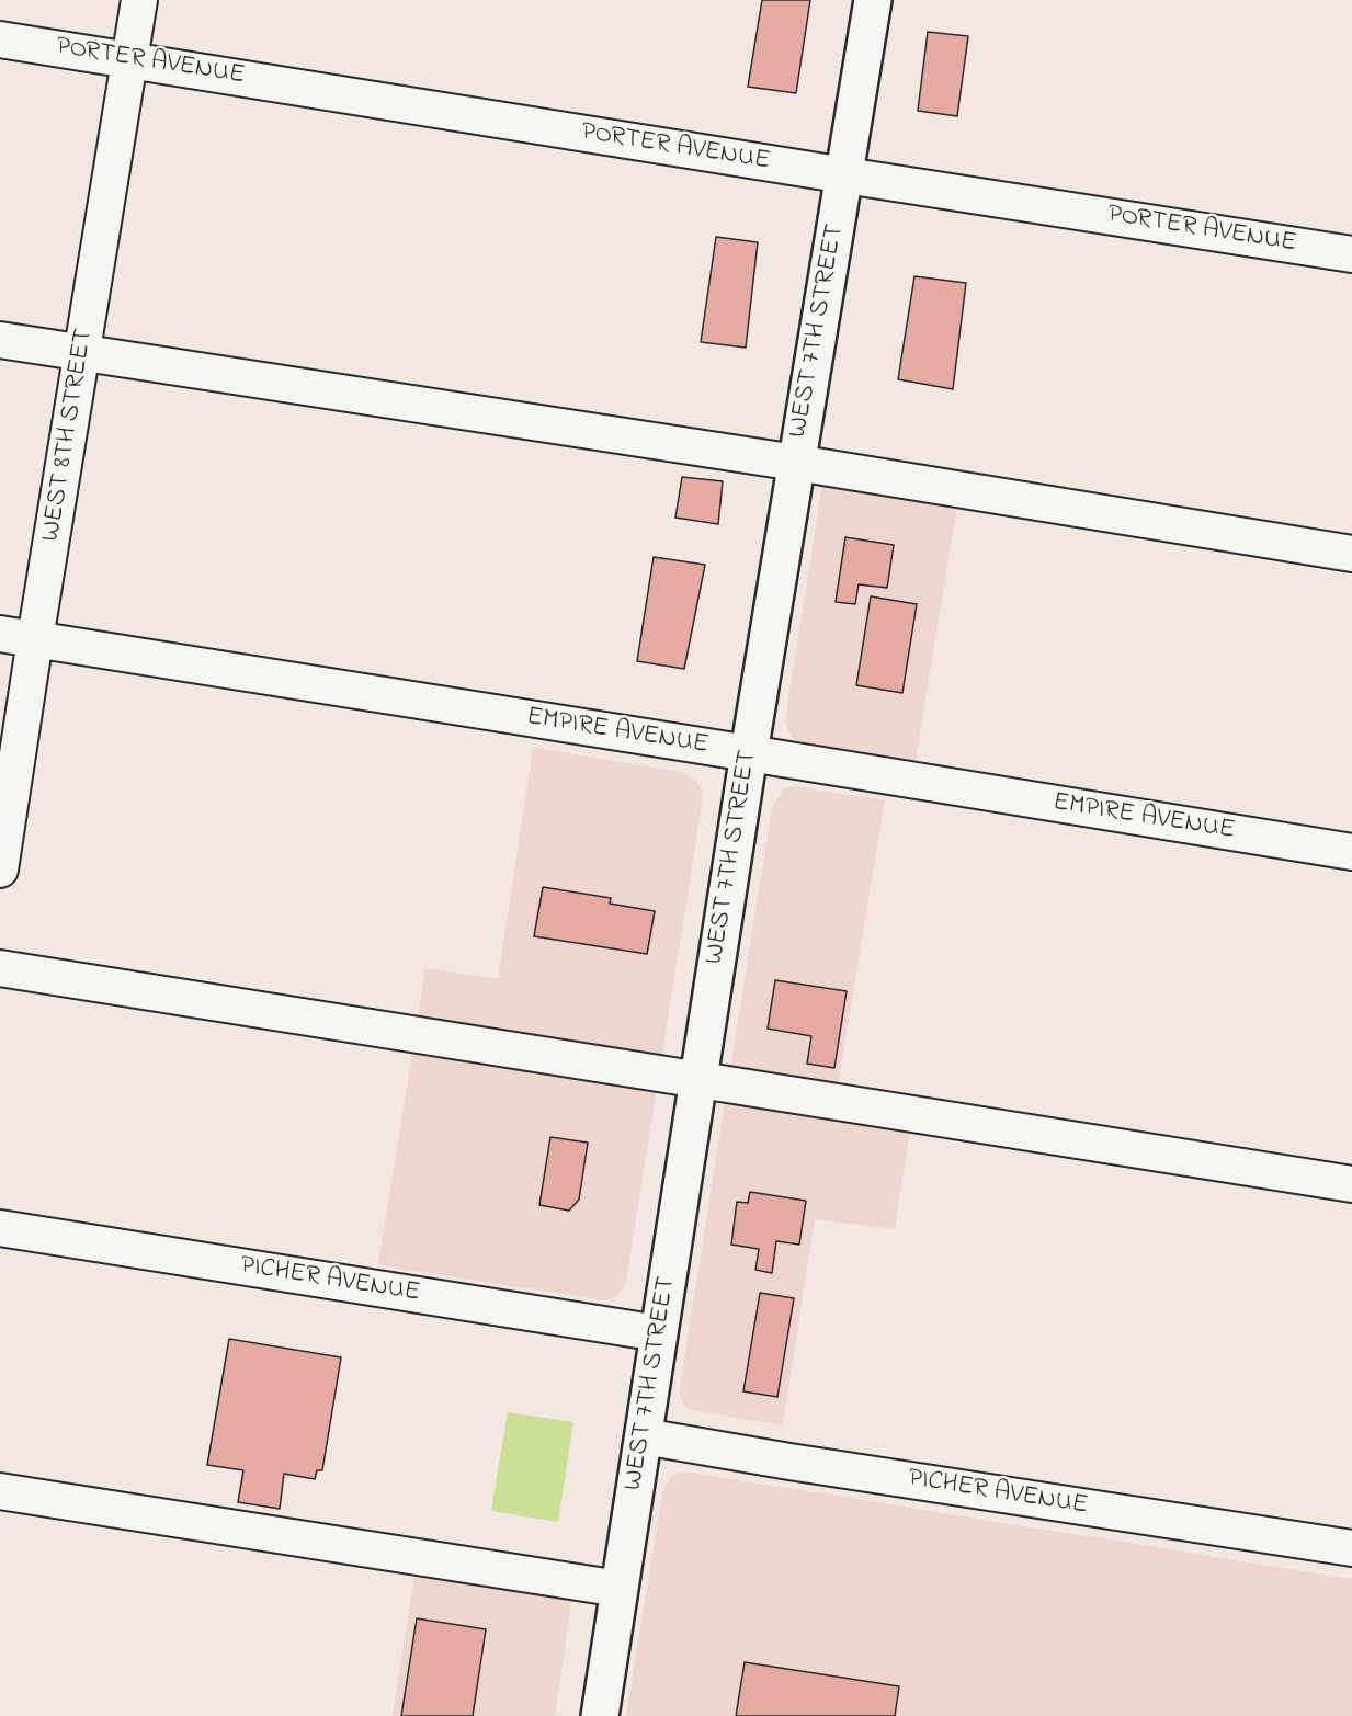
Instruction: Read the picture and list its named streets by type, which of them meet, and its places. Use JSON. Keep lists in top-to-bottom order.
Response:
{
  "streets": {
    "main road": ["WEST 7TH STREET"],
    "street": [
      "PORTER AVENUE",
      "WEST 8TH STREET",
      "EMPIRE AVENUE",
      "PICHER AVENUE"
    ]
  },
  "crossings": [
    ["PORTER AVENUE", "WEST 7TH STREET"],
    ["PORTER AVENUE", "WEST 8TH STREET"],
    ["WEST 7TH STREET", "EMPIRE AVENUE"],
    ["WEST 7TH STREET", "PICHER AVENUE"],
    ["WEST 8TH STREET", "EMPIRE AVENUE"]
  ]
}
